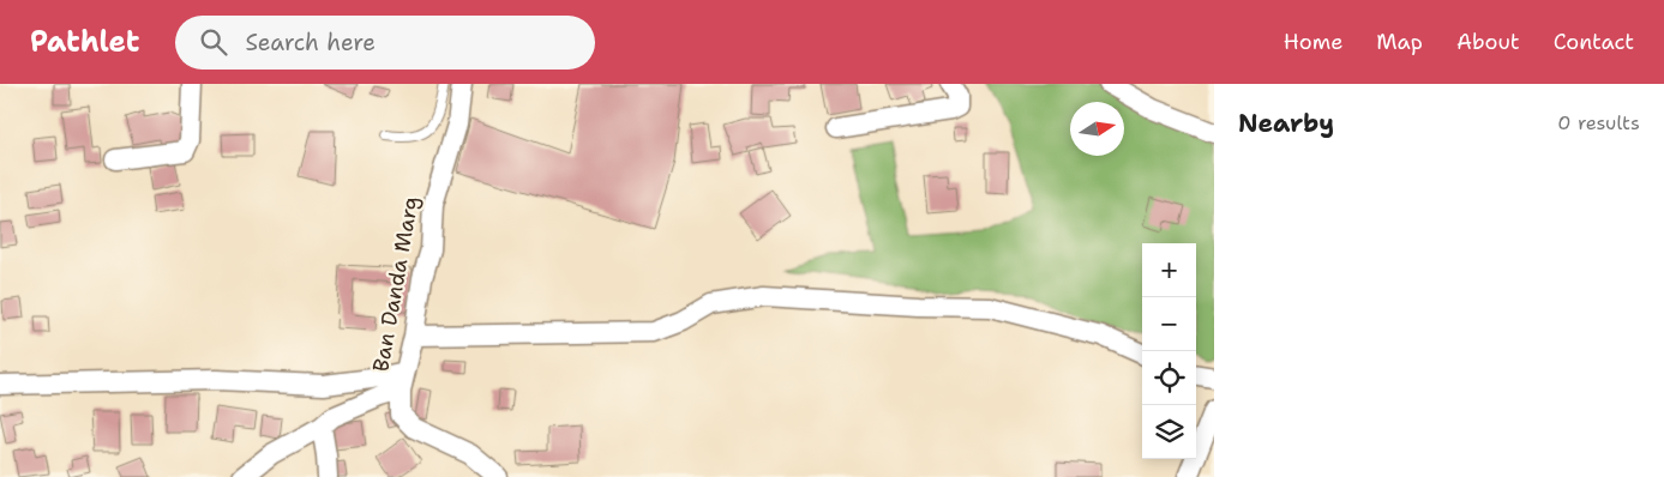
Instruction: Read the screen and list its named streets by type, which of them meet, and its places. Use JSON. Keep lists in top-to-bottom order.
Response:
{
  "streets": {
    "street": ["Ban Danda Marg"]
  },
  "north": "right",
  "page": {
    "header": "Pathlet",
    "search": "Search here",
    "nav": [
      "Home",
      "Map",
      "About",
      "Contact"
    ],
    "heading": ["Nearby", "0 results"],
    "map_buttons": ["+", "−"]
  }
}
